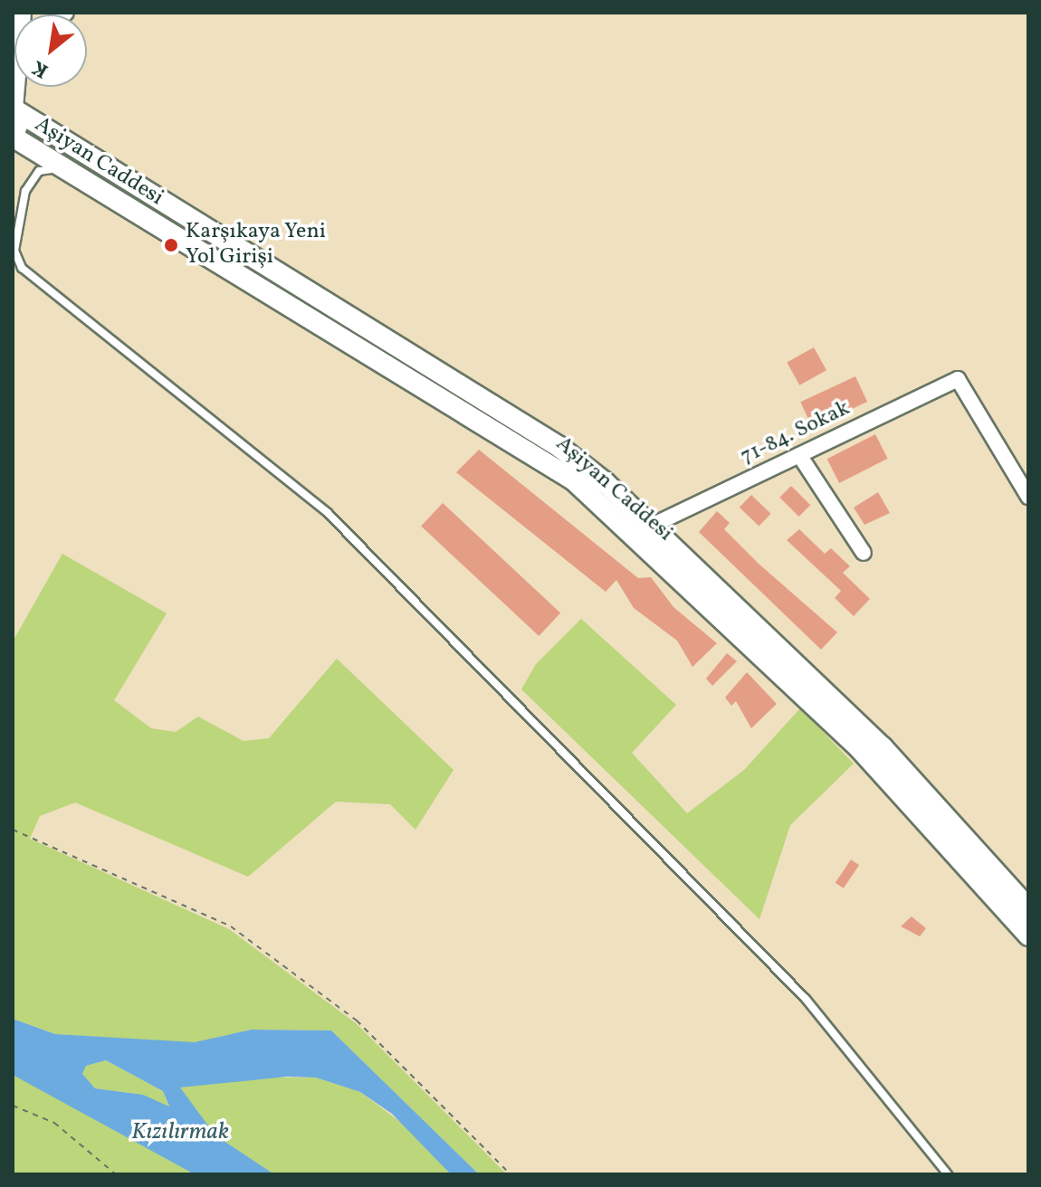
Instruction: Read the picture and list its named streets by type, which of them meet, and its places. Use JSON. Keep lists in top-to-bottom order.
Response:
{
  "streets": {
    "street": ["Aşiyan Caddesi", "71-84. Sokak"]
  },
  "crossings": [
    ["Aşiyan Caddesi", "71-84. Sokak"]
  ],
  "water": ["Kızılırmak"],
  "places": ["Karşıkaya Yeni Yol Girişi"],
  "north": "bottom left"
}
